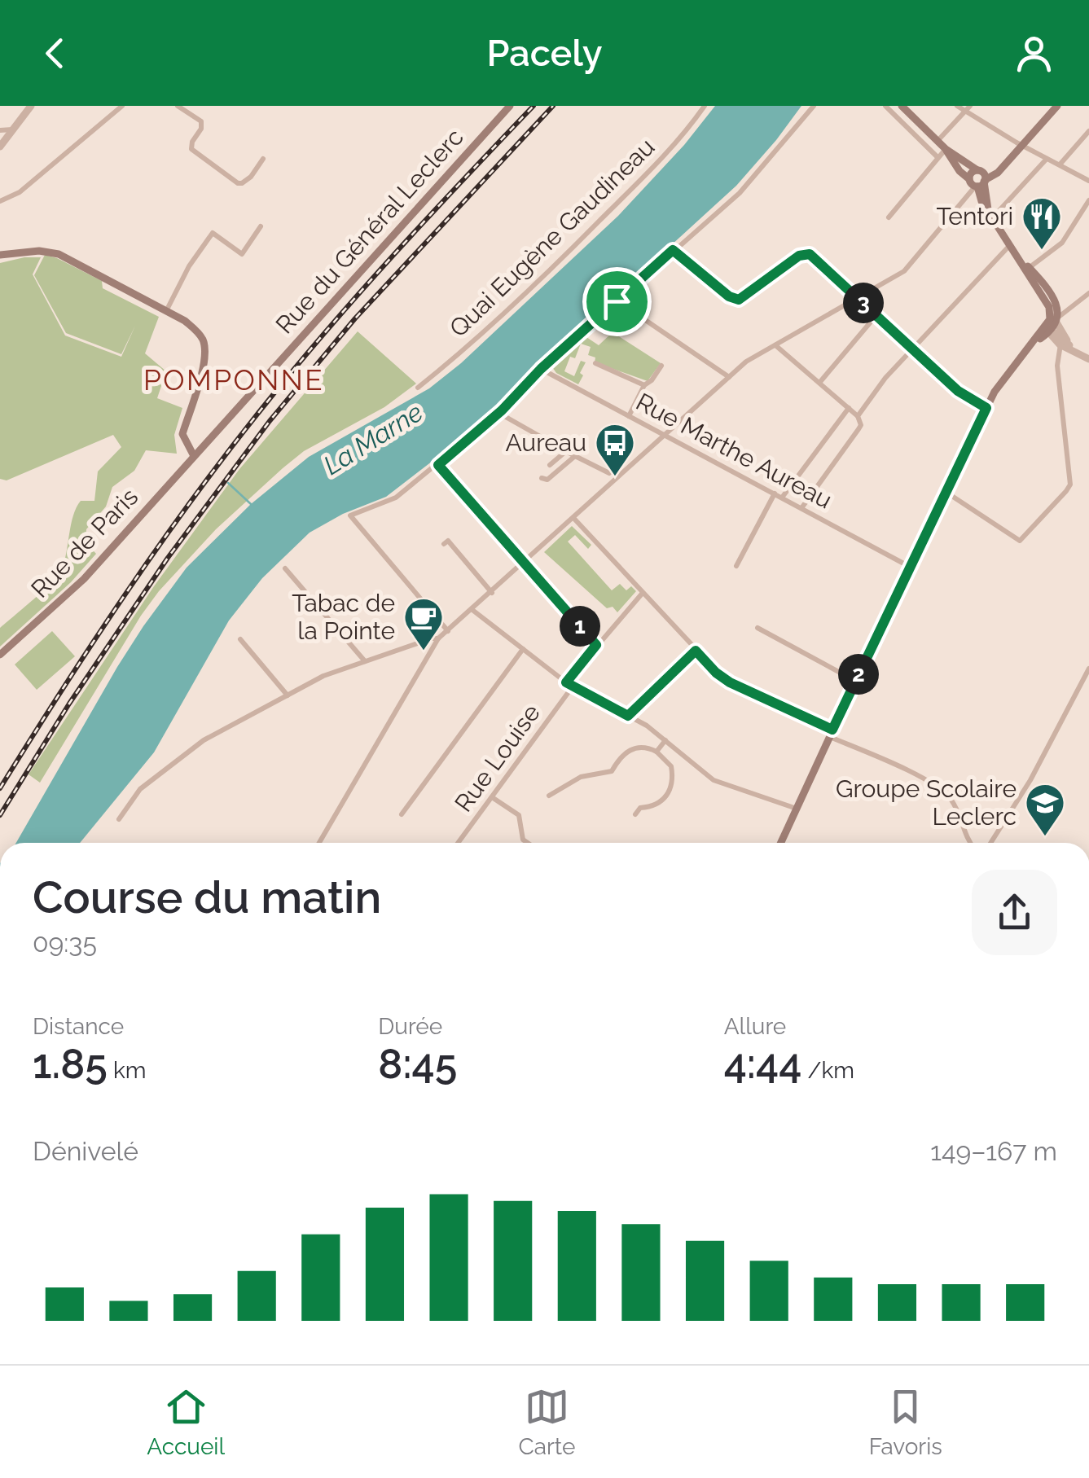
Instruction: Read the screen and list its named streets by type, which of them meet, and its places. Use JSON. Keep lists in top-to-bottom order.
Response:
{
  "streets": {
    "main road": ["Rue du Général Leclerc", "Rue de Paris"],
    "street": ["Quai Eugène Gaudineau", "Rue Marthe Aureau", "Rue Louise"]
  },
  "crossings": [
    ["Rue du Général Leclerc", "Rue de Paris"]
  ],
  "districts": ["POMPONNE"],
  "water": ["La Marne"],
  "places": {
    "restaurant": ["Tentori"],
    "bus stop": ["Aureau"],
    "cafe": ["Tabac de la Pointe"],
    "school or university": ["Groupe Scolaire Leclerc"]
  },
  "page": {
    "header": "Pacely",
    "pins": ["3", "1", "2"],
    "heading": ["Course du matin", "09:35"],
    "stats": [
      ["Distance", "1.85 km"],
      ["Durée", "8:45"],
      ["Allure", "4:44 /km"]
    ],
    "chart": ["Dénivelé", "149–167 m"],
    "tabs": ["Accueil", "Carte", "Favoris"]
  }
}
